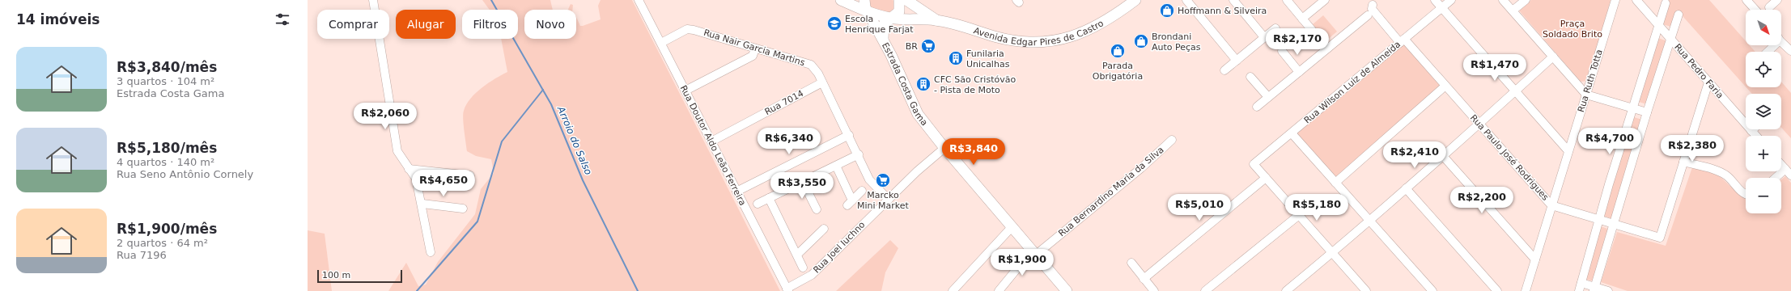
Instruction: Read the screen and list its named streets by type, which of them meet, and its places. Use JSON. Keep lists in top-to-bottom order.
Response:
{
  "streets": {
    "main road": ["Avenida Edgar Pires de Castro", "Estrada Costa Gama"],
    "street": [
      "Rua Nair Garcia Martins",
      "Rua Pedro Faria",
      "Rua Ruth Totta",
      "Rua Wilson Luiz de Almeida",
      "Rua 7014",
      "Rua Doutor Aldo Leão Ferreira",
      "Rua Paulo José Rodrigues",
      "Rua Bernardino Maria da Silva",
      "Rua Joel Iuchno"
    ]
  },
  "crossings": [
    ["Avenida Edgar Pires de Castro", "Estrada Costa Gama"],
    ["Rua Nair Garcia Martins", "Rua 7014"],
    ["Rua Nair Garcia Martins", "Rua Doutor Aldo Leão Ferreira"],
    ["Rua Nair Garcia Martins", "Rua Joel Iuchno"],
    ["Rua Ruth Totta", "Rua Paulo José Rodrigues"],
    ["Rua Wilson Luiz de Almeida", "Rua Paulo José Rodrigues"],
    ["Estrada Costa Gama", "Rua Bernardino Maria da Silva"],
    ["Estrada Costa Gama", "Rua Joel Iuchno"],
    ["Rua 7014", "Rua Doutor Aldo Leão Ferreira"],
    ["Rua Doutor Aldo Leão Ferreira", "Rua Joel Iuchno"]
  ],
  "water": ["Arroio do Salso"],
  "parks": ["Praça Soldado Brito"],
  "places": {
    "shop": ["Hoffmann & Silveira", "Brondani Auto Peças", "Parada Obrigatória"],
    "school or university": ["Escola Henrique Farjat"],
    "supermarket": ["BR", "Marcko Mini Market"],
    "building": ["Funilaria Unicalhas", "CFC São Cristóvão - Pista de Moto"]
  },
  "scale_bar": "100 m",
  "north": "bottom right",
  "page": {
    "heading": "14 imóveis",
    "map_buttons": ["+", "−"],
    "chip": [
      "Comprar",
      "Alugar",
      "Filtros",
      "Novo"
    ],
    "price": [
      "R$2,170",
      "R$1,470",
      "R$2,060",
      "R$6,340",
      "R$4,700",
      "R$2,380",
      "R$3,840",
      "R$2,410",
      "R$4,650",
      "R$3,550",
      "R$2,200",
      "R$5,010",
      "R$5,180",
      "R$1,900"
    ],
    "list": [
      {
        "name": "R$3,840/mês",
        "note": "3 quartos · 104 m² · Estrada Costa Gama"
      },
      {
        "name": "R$5,180/mês",
        "note": "4 quartos · 140 m² · Rua Seno Antônio Cornely"
      },
      {
        "name": "R$1,900/mês",
        "note": "2 quartos · 64 m² · Rua 7196"
      }
    ],
    "scale": "100 m"
  }
}
